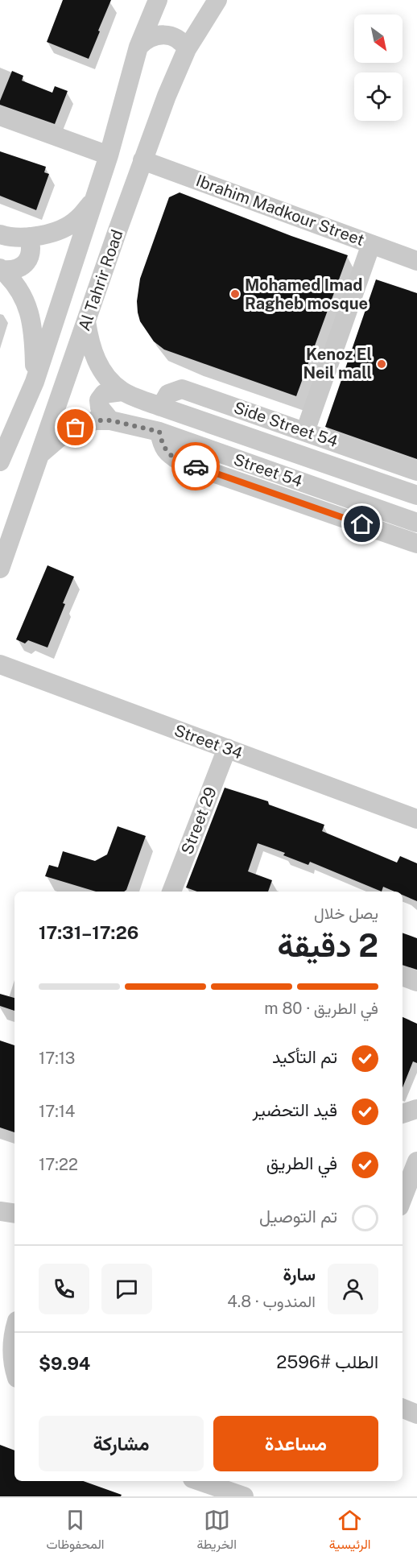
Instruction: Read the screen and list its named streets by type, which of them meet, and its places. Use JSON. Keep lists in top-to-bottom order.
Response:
{
  "streets": {
    "street": [
      "Ibrahim Madkour Street",
      "Al Tahrir Road",
      "Side Street 54",
      "Street 54",
      "Street 34",
      "Street 29"
    ]
  },
  "crossings": [
    ["Ibrahim Madkour Street", "Al Tahrir Road"],
    ["Al Tahrir Road", "Street 54"],
    ["Side Street 54", "Street 54"],
    ["Street 34", "Street 29"]
  ],
  "places": ["Mohamed Imad Ragheb mosque", "Kenoz El Neil mall"],
  "north": "bottom right",
  "page": {
    "heading": ["2 دقيقة", "يصل خلال", "17:26–17:31"],
    "panel": [
      "سارة",
      "المندوب · 4.8",
      "الطلب #2596",
      "$9.94"
    ],
    "bar": "في الطريق · 80 m",
    "list": [
      ["تم التأكيد", "17:13"],
      ["قيد التحضير", "17:14"],
      ["في الطريق", "17:22"],
      "تم التوصيل"
    ],
    "buttons": ["مساعدة", "مشاركة"],
    "tabs": ["الرئيسية", "الخريطة", "المحفوظات"]
  }
}
